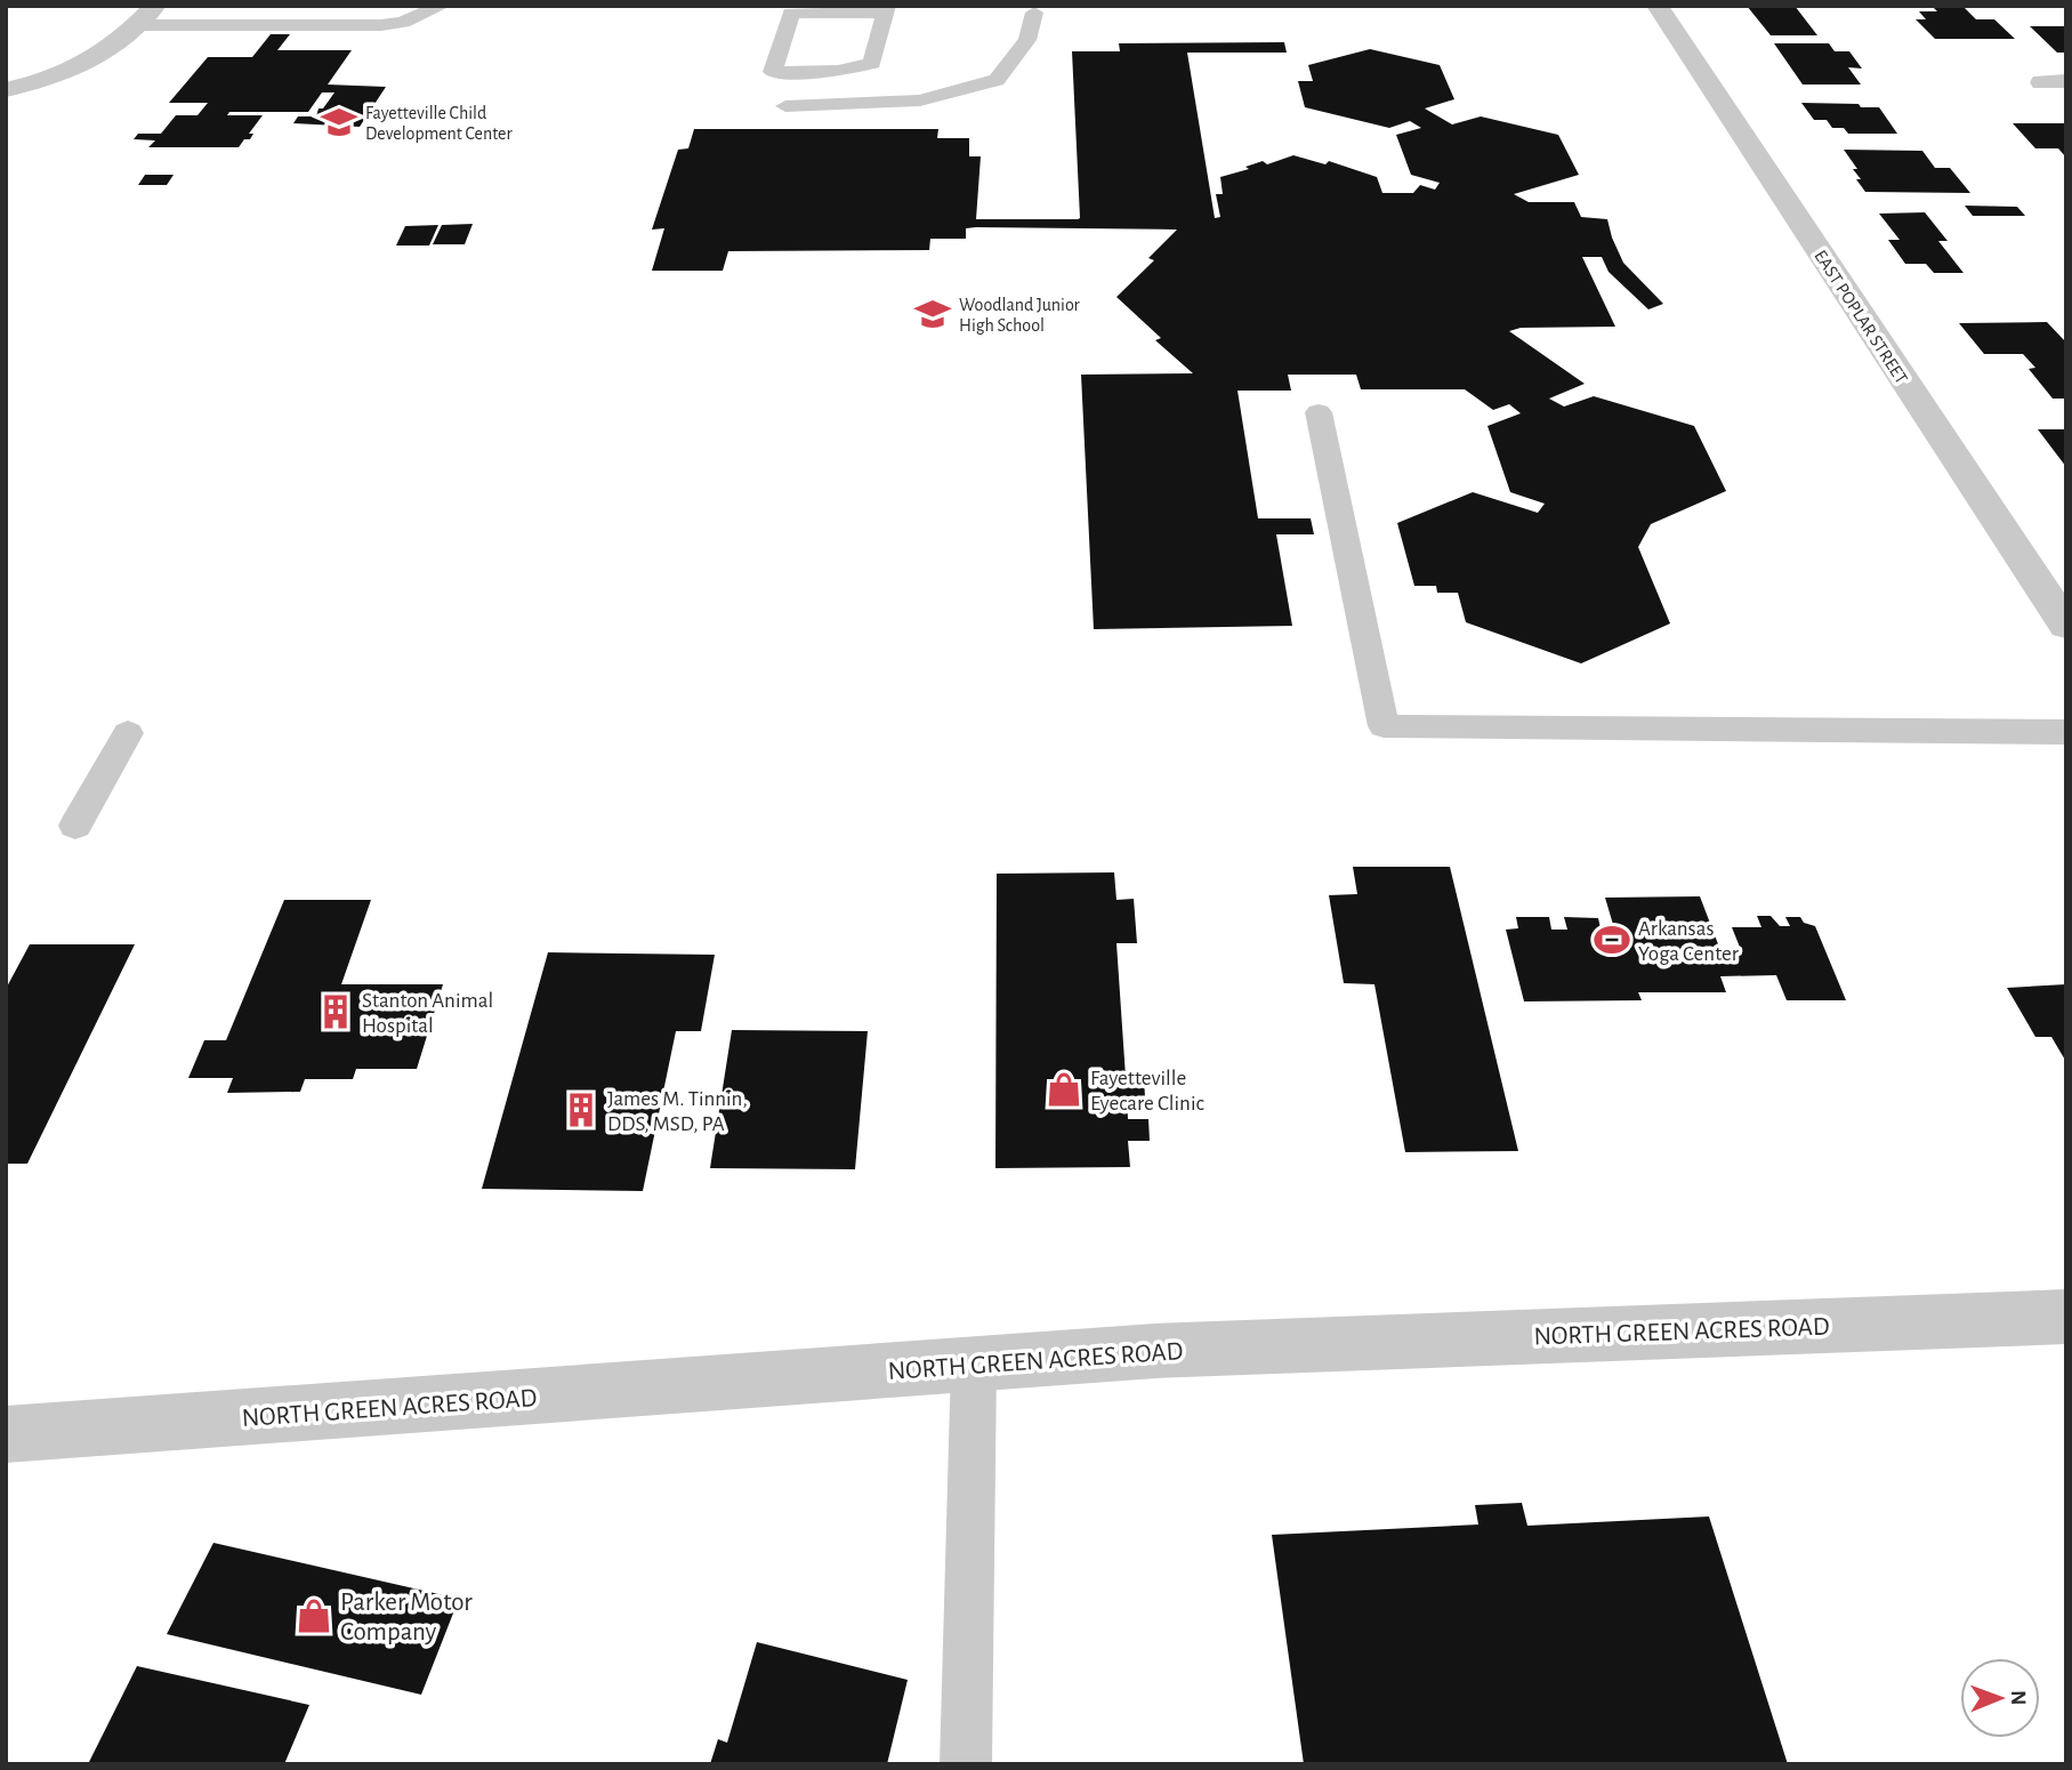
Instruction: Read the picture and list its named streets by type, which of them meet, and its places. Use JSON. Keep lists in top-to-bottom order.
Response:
{
  "streets": {
    "street": ["EAST POPLAR STREET", "NORTH GREEN ACRES ROAD"]
  },
  "places": {
    "school or university": ["Fayetteville Child Development Center", "Woodland Junior High School"],
    "sports": ["Arkansas Yoga Center"],
    "building": ["Stanton Animal Hospital", "James M. Tinnin, DDS, MSD, PA"],
    "shop": ["Fayetteville Eyecare Clinic", "Parker Motor Company"]
  },
  "north": "right"
}
